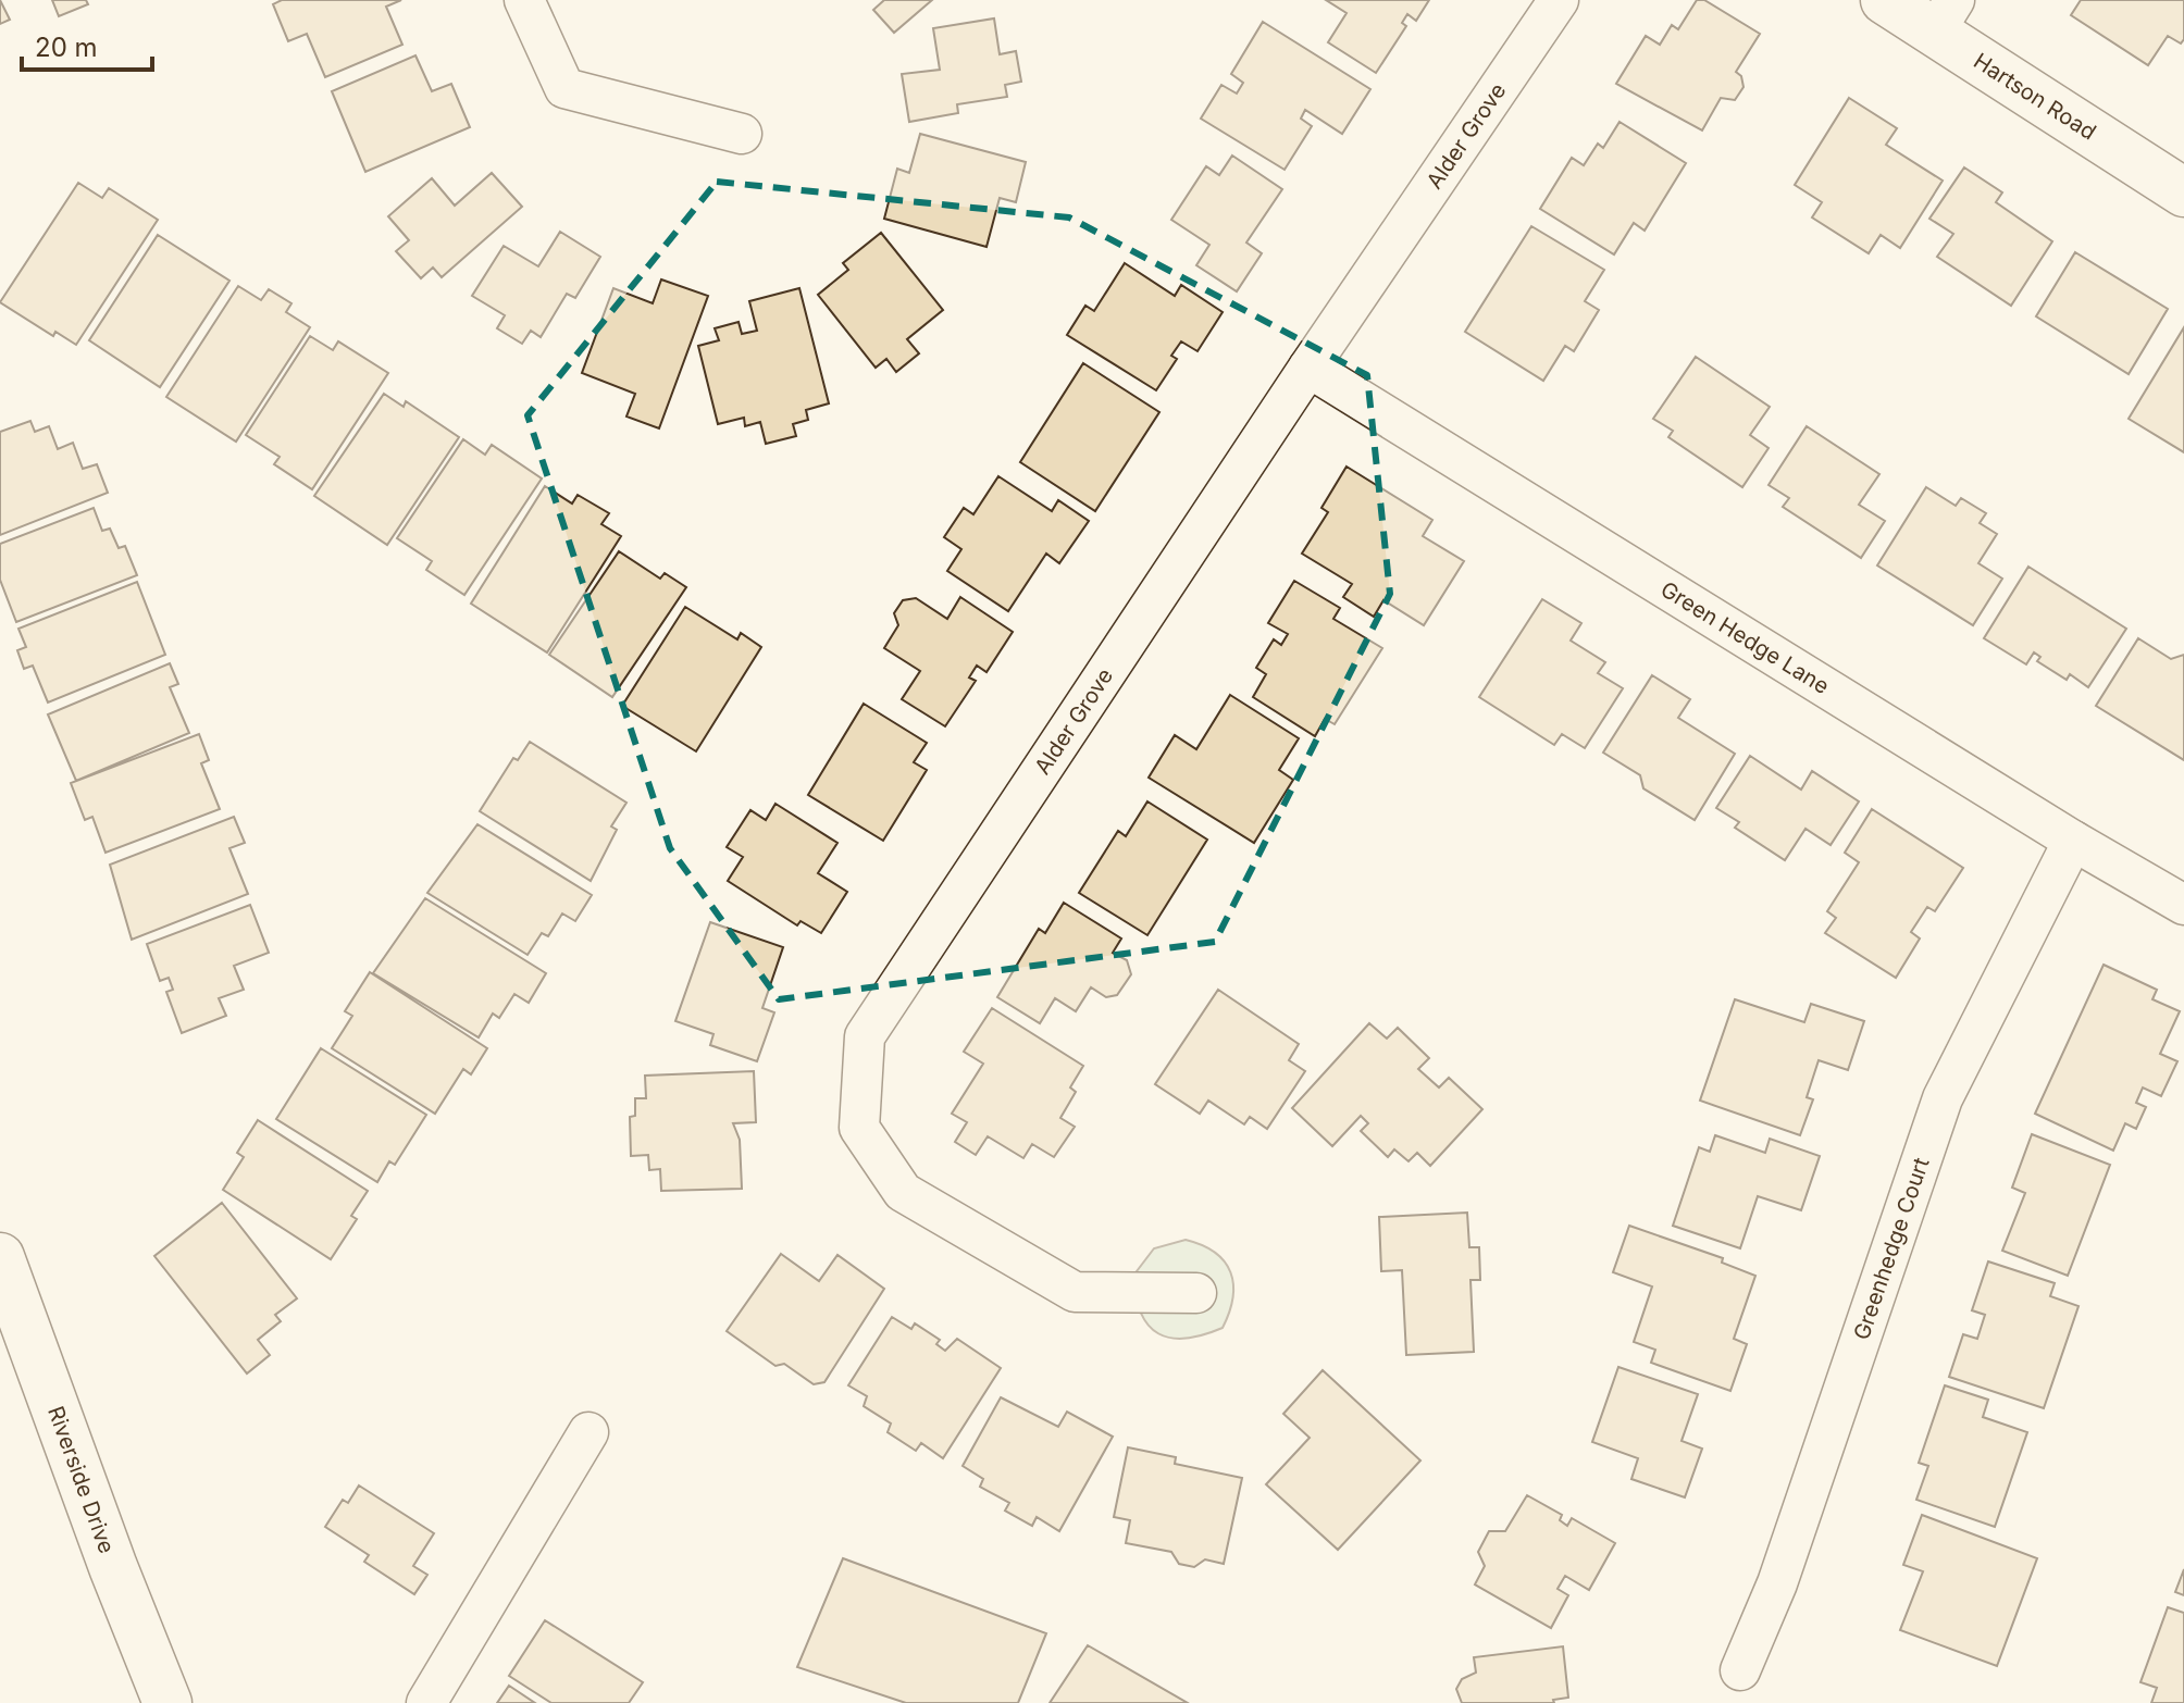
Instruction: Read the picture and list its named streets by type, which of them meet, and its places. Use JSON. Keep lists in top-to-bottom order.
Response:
{
  "streets": {
    "main road": ["Hartson Road", "Riverside Drive"],
    "street": ["Alder Grove", "Green Hedge Lane", "Greenhedge Court"]
  },
  "crossings": [
    ["Alder Grove", "Green Hedge Lane"],
    ["Green Hedge Lane", "Greenhedge Court"]
  ],
  "scale_bar": "20 m"
}
